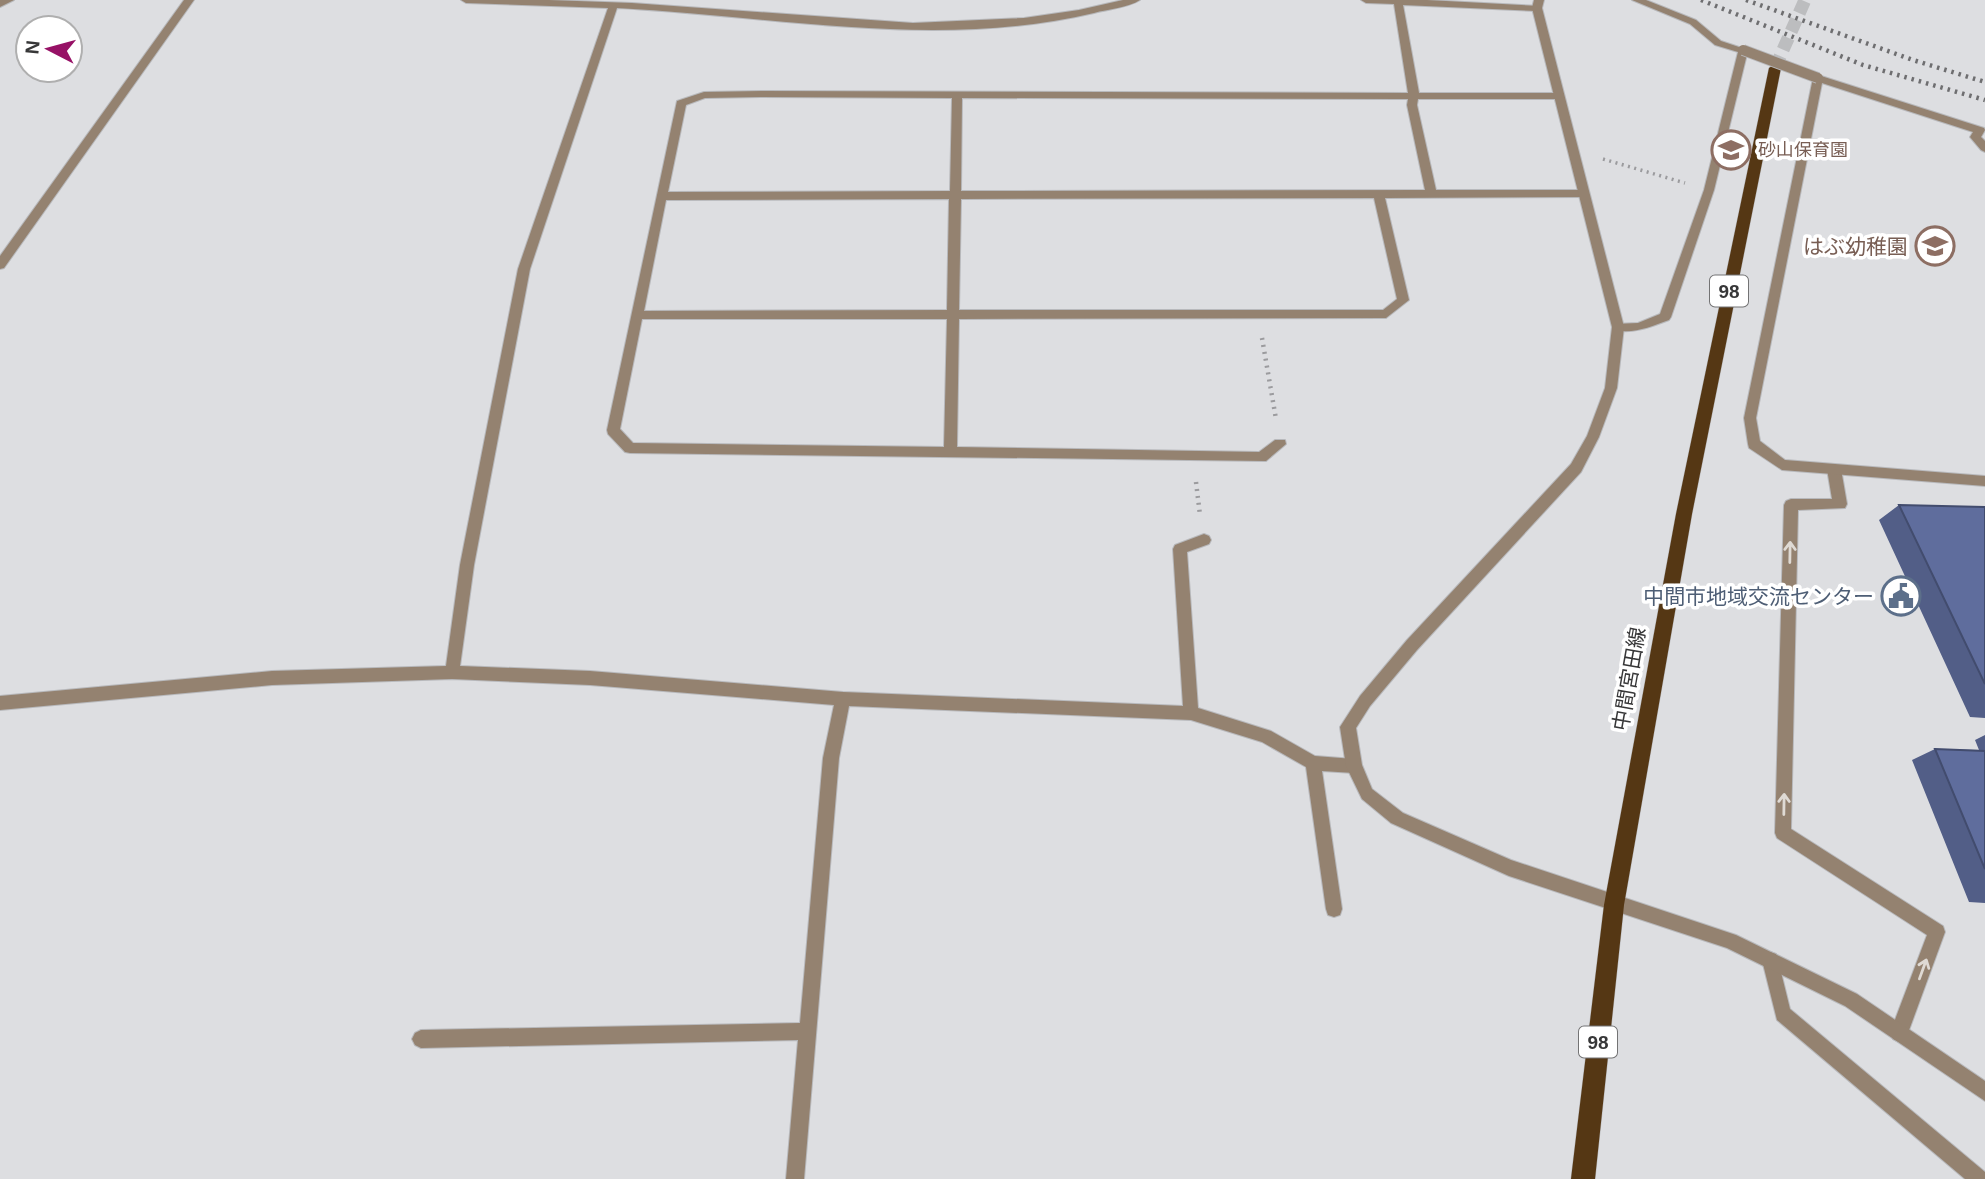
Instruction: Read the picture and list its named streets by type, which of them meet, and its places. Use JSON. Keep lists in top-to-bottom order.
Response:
{
  "streets": {
    "main road": ["98", "中間宮田線"]
  },
  "places": {
    "school or university": ["砂山保育園", "はぶ幼稚園"],
    "public building": ["中間市地域交流センター"]
  },
  "north": "left"
}
